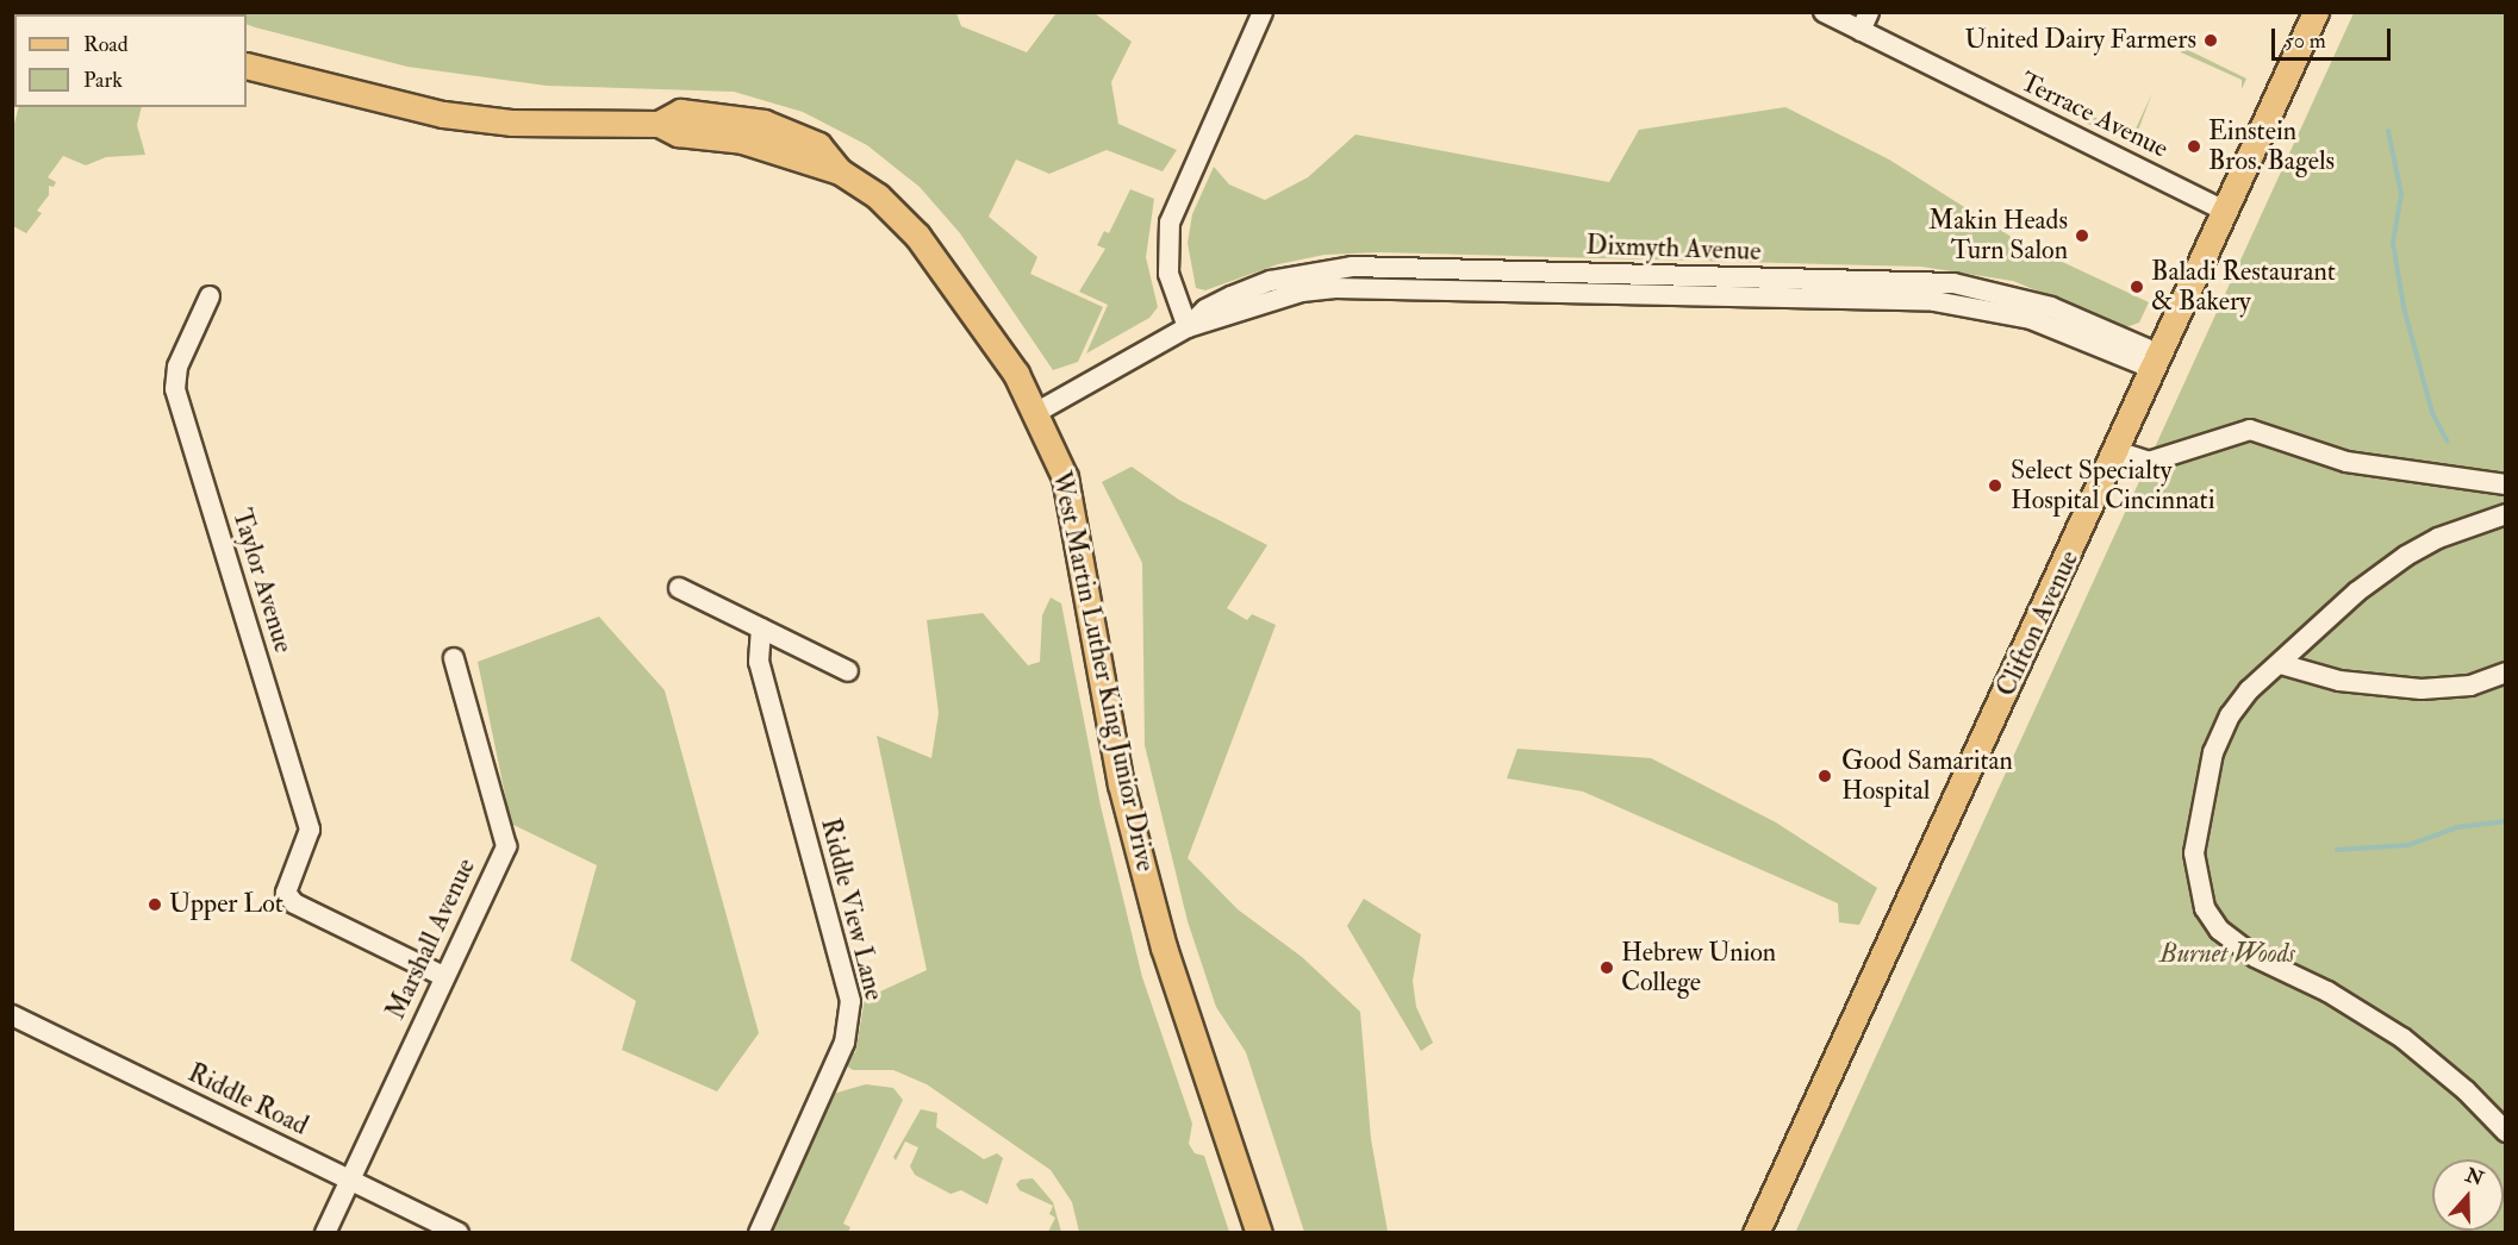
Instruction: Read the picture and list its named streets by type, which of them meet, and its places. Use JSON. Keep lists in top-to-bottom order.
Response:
{
  "streets": {
    "main road": ["Clifton Avenue", "West Martin Luther King Junior Drive"],
    "street": [
      "Terrace Avenue",
      "Dixmyth Avenue",
      "Taylor Avenue",
      "Riddle View Lane",
      "Marshall Avenue",
      "Riddle Road"
    ]
  },
  "crossings": [
    ["Terrace Avenue", "Clifton Avenue"],
    ["Dixmyth Avenue", "Clifton Avenue"],
    ["Dixmyth Avenue", "West Martin Luther King Junior Drive"],
    ["Taylor Avenue", "Marshall Avenue"],
    ["Marshall Avenue", "Riddle Road"]
  ],
  "parks": ["Burnet Woods"],
  "places": [
    "United Dairy Farmers",
    "Einstein Bros. Bagels",
    "Makin Heads Turn Salon",
    "Baladi Restaurant & Bakery",
    "Select Specialty Hospital Cincinnati",
    "Good Samaritan Hospital",
    "Upper Lot",
    "Hebrew Union College"
  ],
  "legend": ["Road", "Park"],
  "scale_bar": "50 m",
  "north": "top"
}
